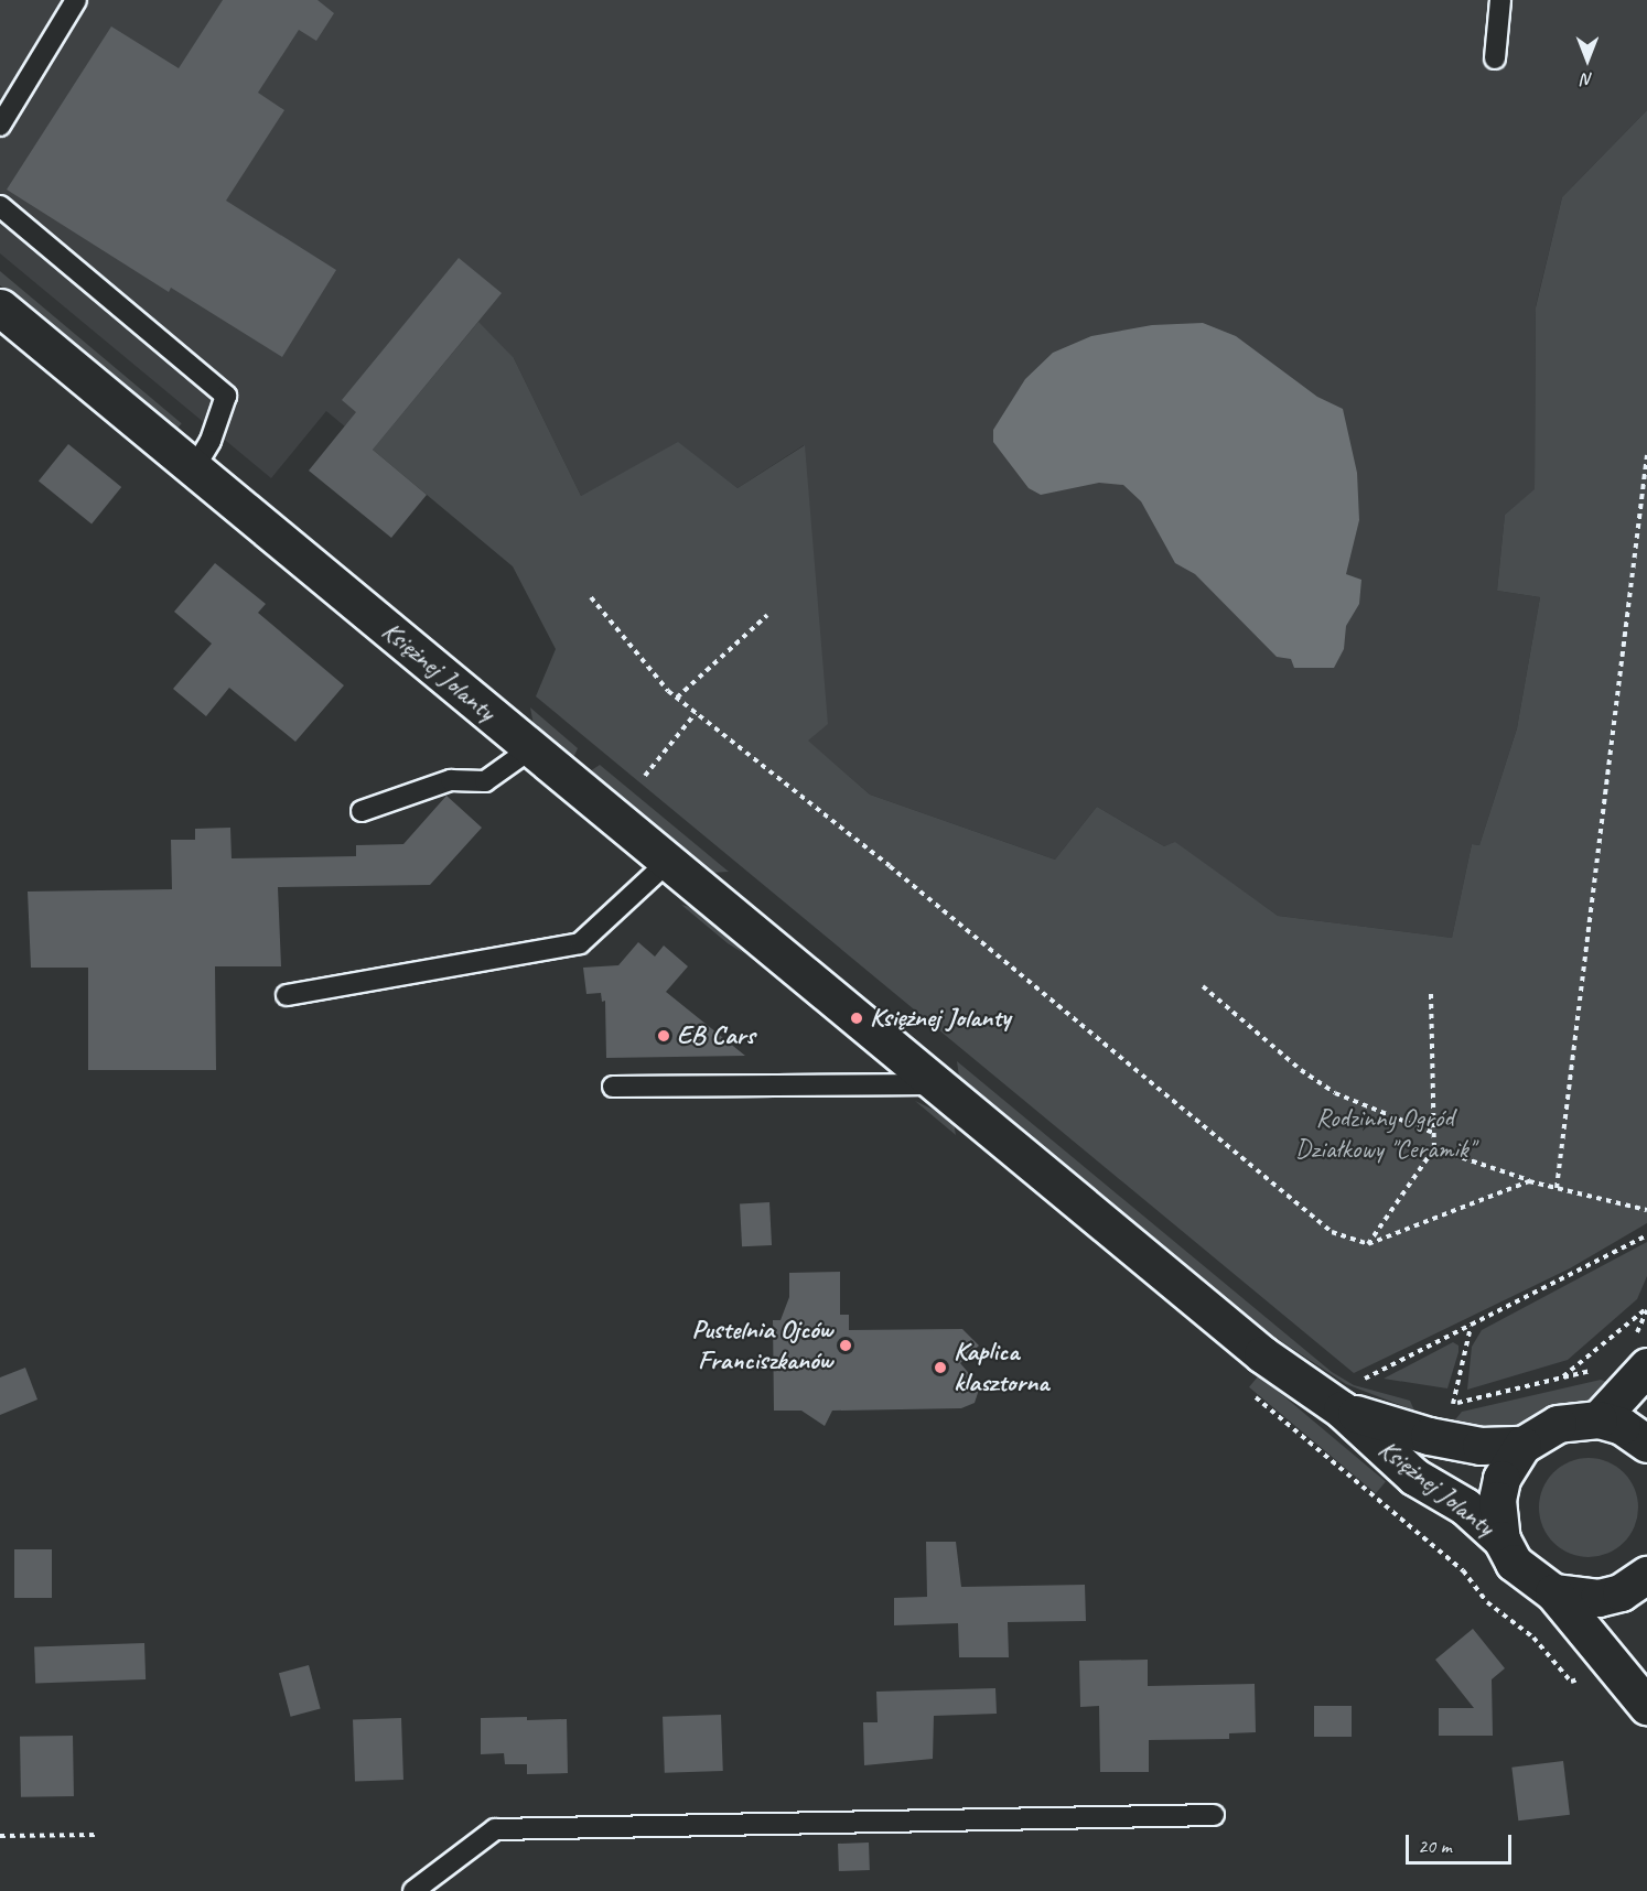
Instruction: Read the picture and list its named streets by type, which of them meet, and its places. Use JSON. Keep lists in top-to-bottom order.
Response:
{
  "streets": {
    "street": ["Księżnej Jolanty"]
  },
  "parks": ["Rodzinny Ogród Działkowy \"Ceramik\""],
  "places": [
    "Księżnej Jolanty",
    "EB Cars",
    "Pustelnia Ojców Franciszkanów",
    "Kaplica klasztorna"
  ],
  "scale_bar": "20 m",
  "north": "bottom"
}
